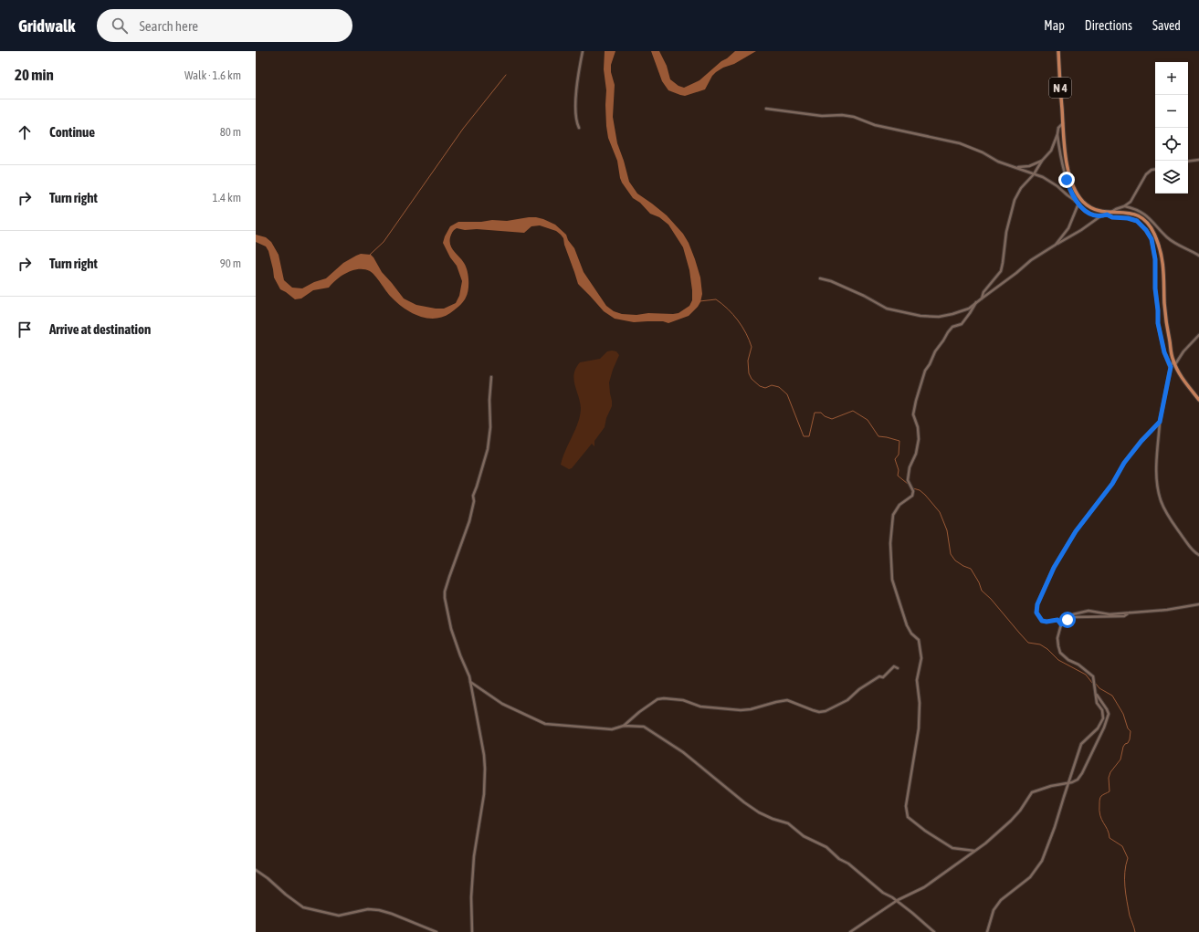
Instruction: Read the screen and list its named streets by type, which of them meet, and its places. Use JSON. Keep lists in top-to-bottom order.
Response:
{
  "streets": {
    "main road": ["N 4"]
  },
  "page": {
    "header": "Gridwalk",
    "search": "Search here",
    "nav": ["Map", "Directions", "Saved"],
    "heading": ["20 min", "Walk · 1.6 km"],
    "map_buttons": ["+", "−"],
    "list": [
      ["Continue", "80 m"],
      ["Turn right", "1.4 km"],
      ["Turn right", "90 m"],
      "Arrive at destination"
    ]
  }
}
